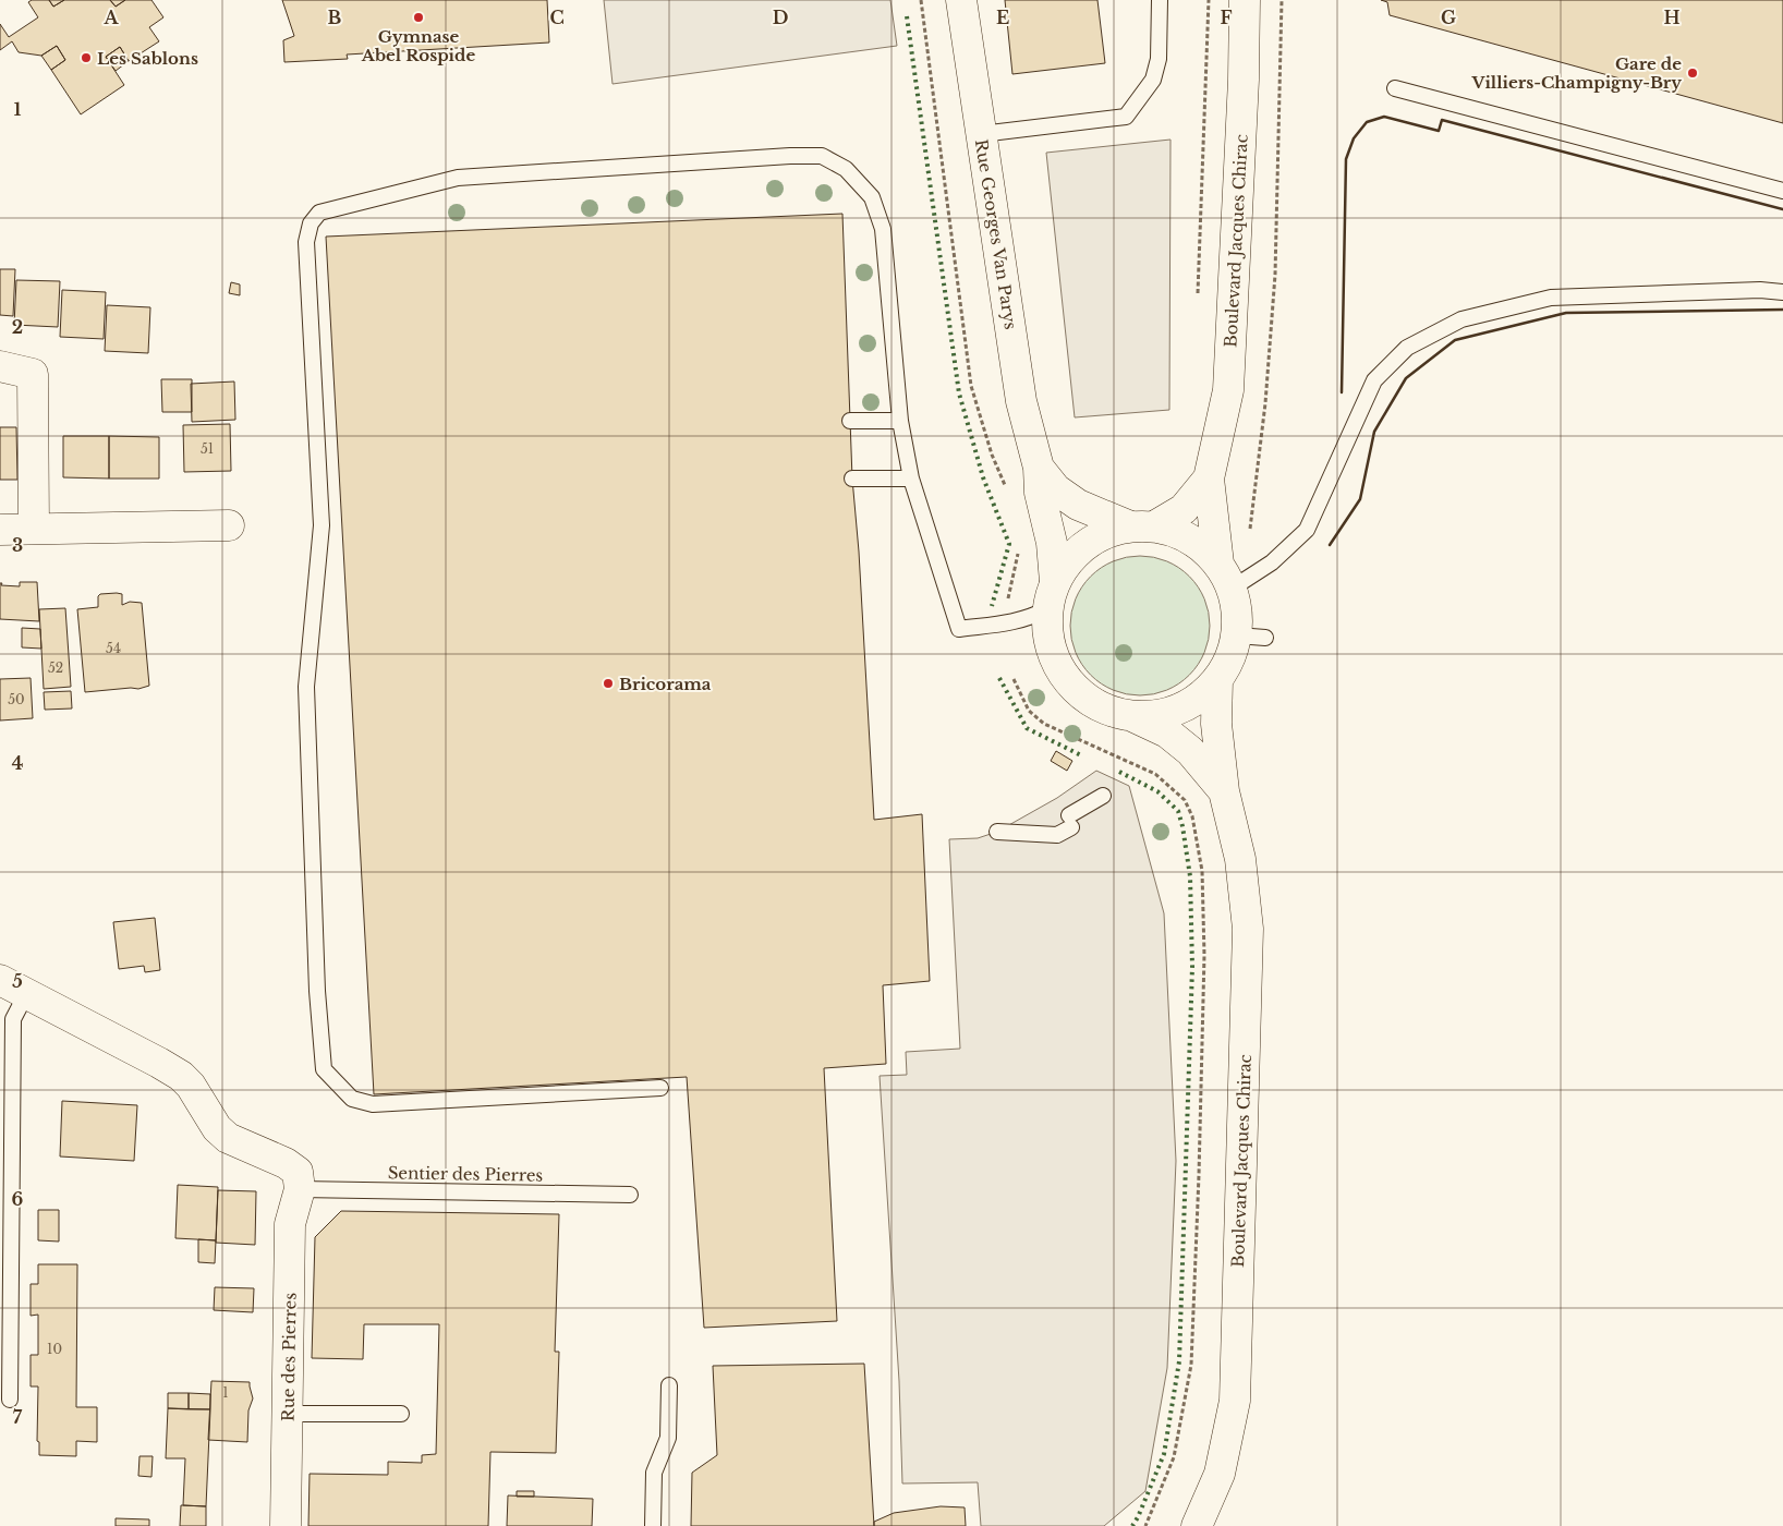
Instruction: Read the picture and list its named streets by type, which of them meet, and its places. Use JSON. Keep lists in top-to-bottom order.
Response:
{
  "streets": {
    "main road": ["Rue Georges Van Parys", "Boulevard Jacques Chirac", "Rue des Pierres"],
    "lane": ["Sentier des Pierres"]
  },
  "crossings": [
    ["Rue Georges Van Parys", "Boulevard Jacques Chirac"],
    ["Sentier des Pierres", "Rue des Pierres"]
  ],
  "places": [
    "Gymnase Abel Rospide",
    "Les Sablons",
    "Gare de Villiers-Champigny-Bry",
    "Bricorama"
  ],
  "house_numbers": [
    "51",
    "54",
    "52",
    "50",
    "10",
    "1"
  ],
  "grid": {
    "columns": [
      "A",
      "B",
      "C",
      "D",
      "E",
      "F",
      "G",
      "H"
    ],
    "rows": [
      "1",
      "2",
      "3",
      "4",
      "5",
      "6",
      "7"
    ]
  }
}
